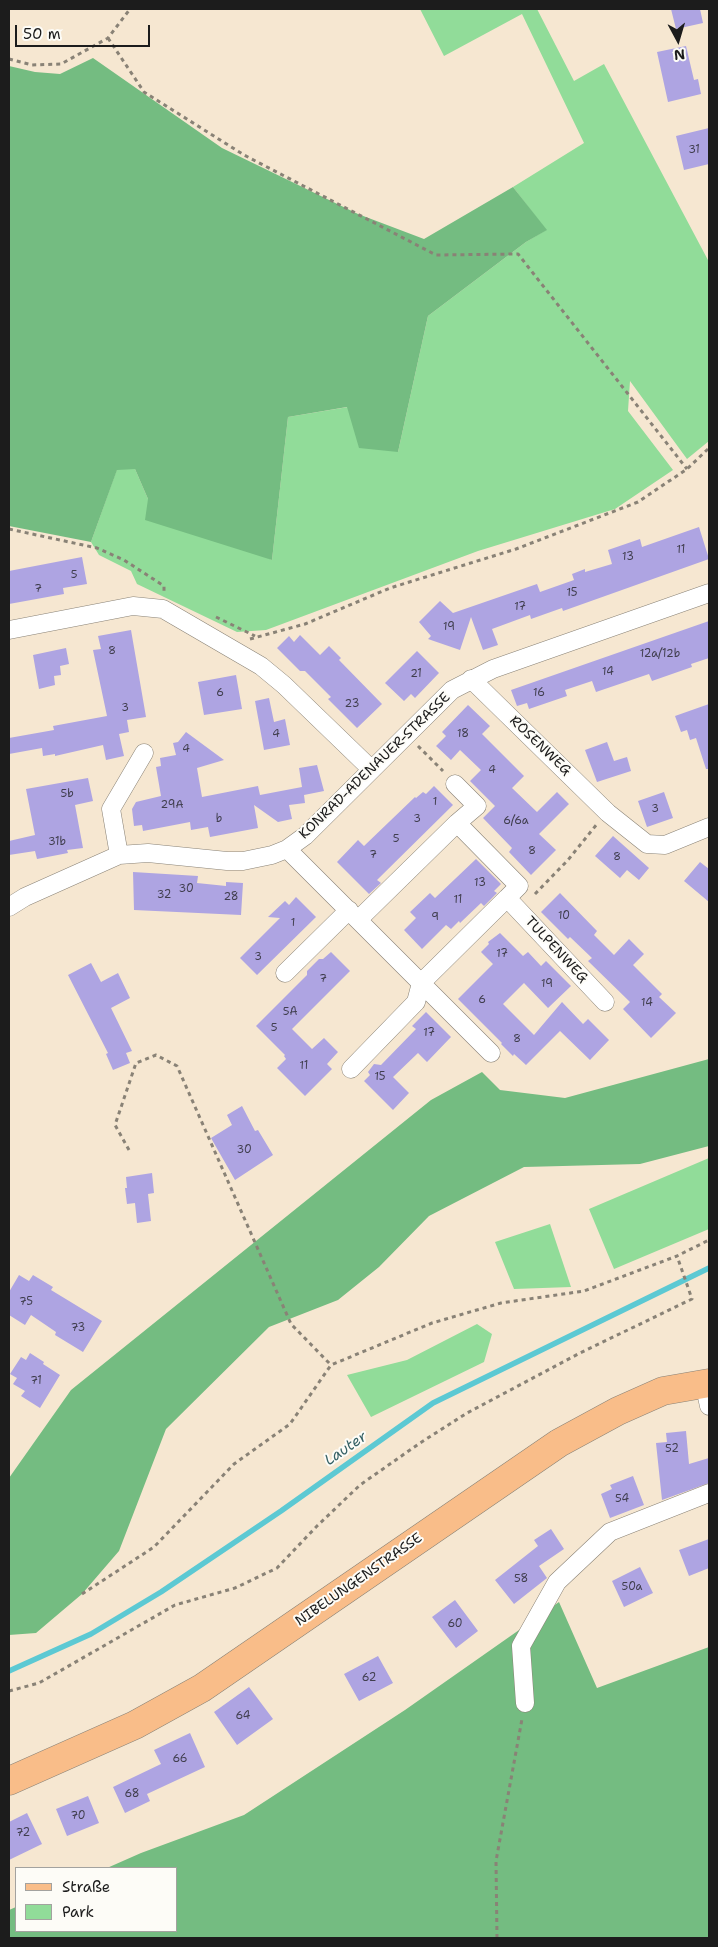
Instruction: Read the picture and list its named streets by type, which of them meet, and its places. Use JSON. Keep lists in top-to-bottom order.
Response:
{
  "streets": {
    "main road": ["NIBELUNGENSTRASSE"],
    "street": ["ROSENWEG", "KONRAD-ADENAUER-STRASSE", "TULPENWEG"]
  },
  "crossings": [
    ["ROSENWEG", "KONRAD-ADENAUER-STRASSE"]
  ],
  "water": ["Lauter"],
  "house_numbers": [
    "31",
    "11",
    "13",
    "5",
    "7",
    "15",
    "17",
    "19",
    "8",
    "12a/12b",
    "14",
    "21",
    "6",
    "16",
    "23",
    "3",
    "4",
    "18",
    "4",
    "4",
    "5b",
    "1",
    "29A",
    "3",
    "b",
    "3",
    "6/6a",
    "5",
    "31b",
    "8",
    "7",
    "8",
    "13",
    "30",
    "32",
    "28",
    "11",
    "10",
    "9",
    "1",
    "17",
    "3",
    "7",
    "19",
    "6",
    "14",
    "5A",
    "5",
    "17",
    "8",
    "11",
    "15",
    "30",
    "75",
    "73",
    "71",
    "52",
    "54",
    "58",
    "50a",
    "60",
    "62",
    "64",
    "66",
    "68",
    "70",
    "72"
  ],
  "legend": ["Straße", "Park"],
  "scale_bar": "50 m",
  "north": "bottom"
}
